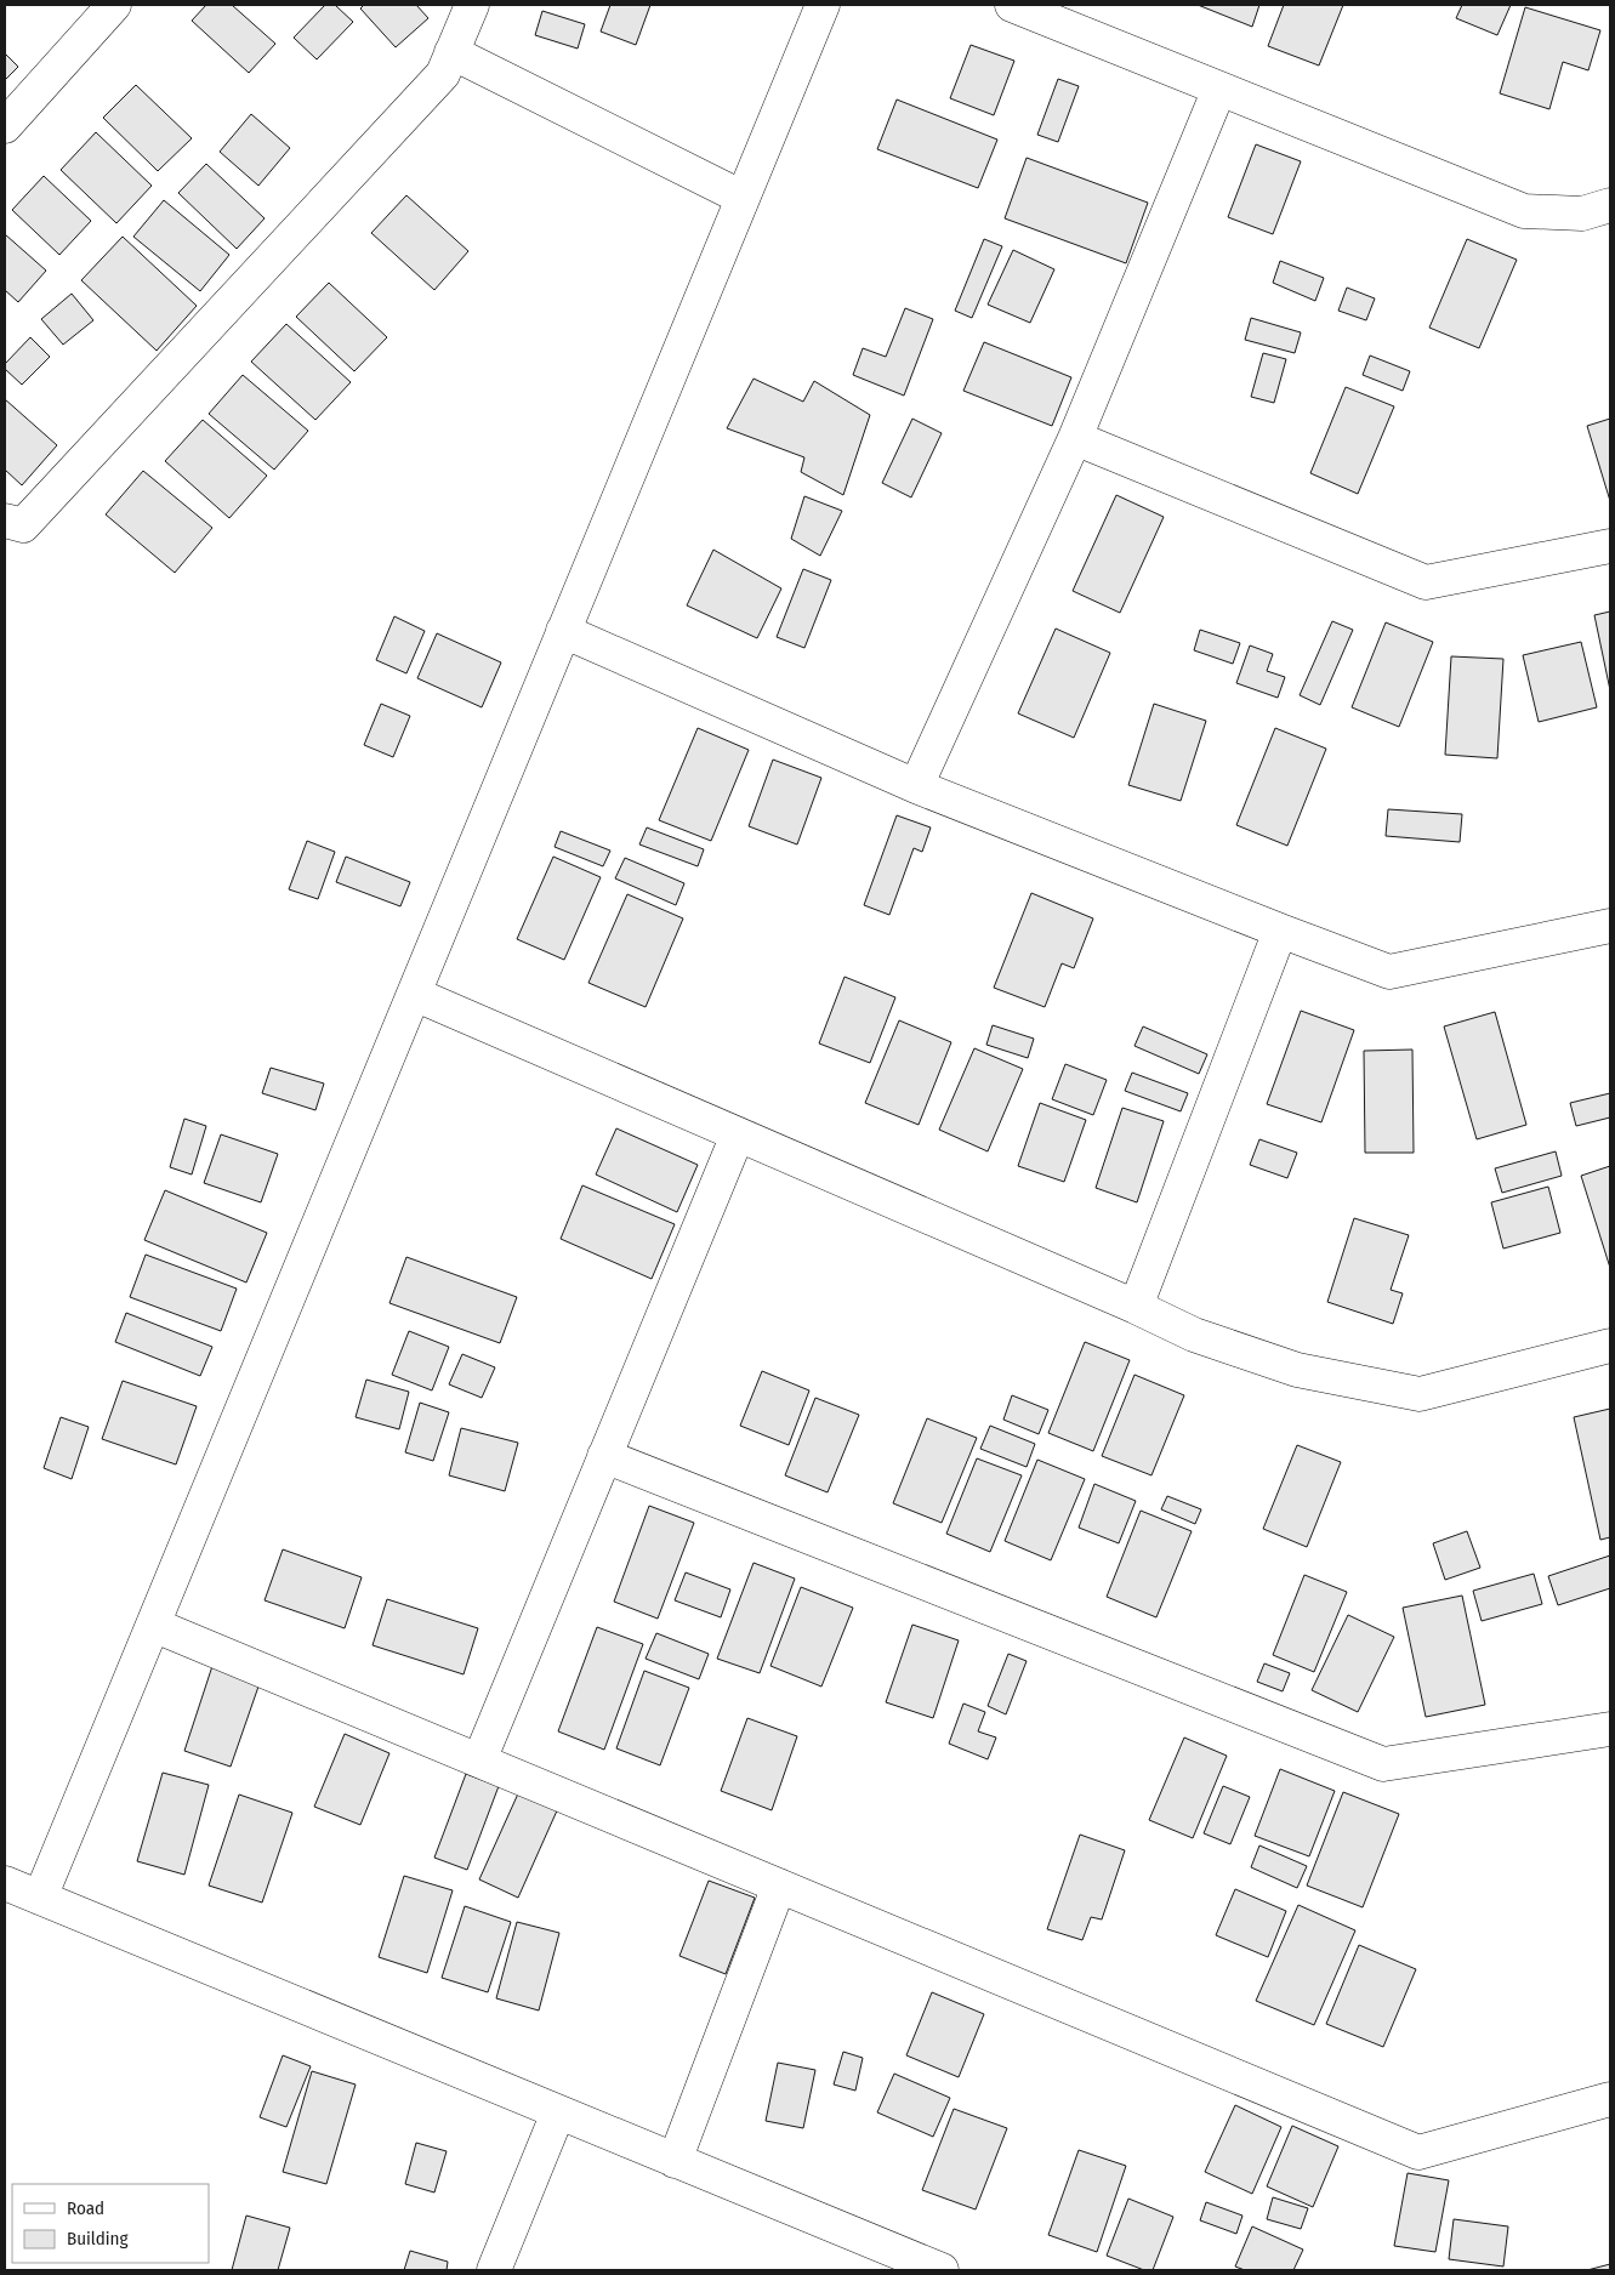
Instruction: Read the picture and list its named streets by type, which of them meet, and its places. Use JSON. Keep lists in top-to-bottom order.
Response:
{
  "legend": ["Road", "Building"]
}
